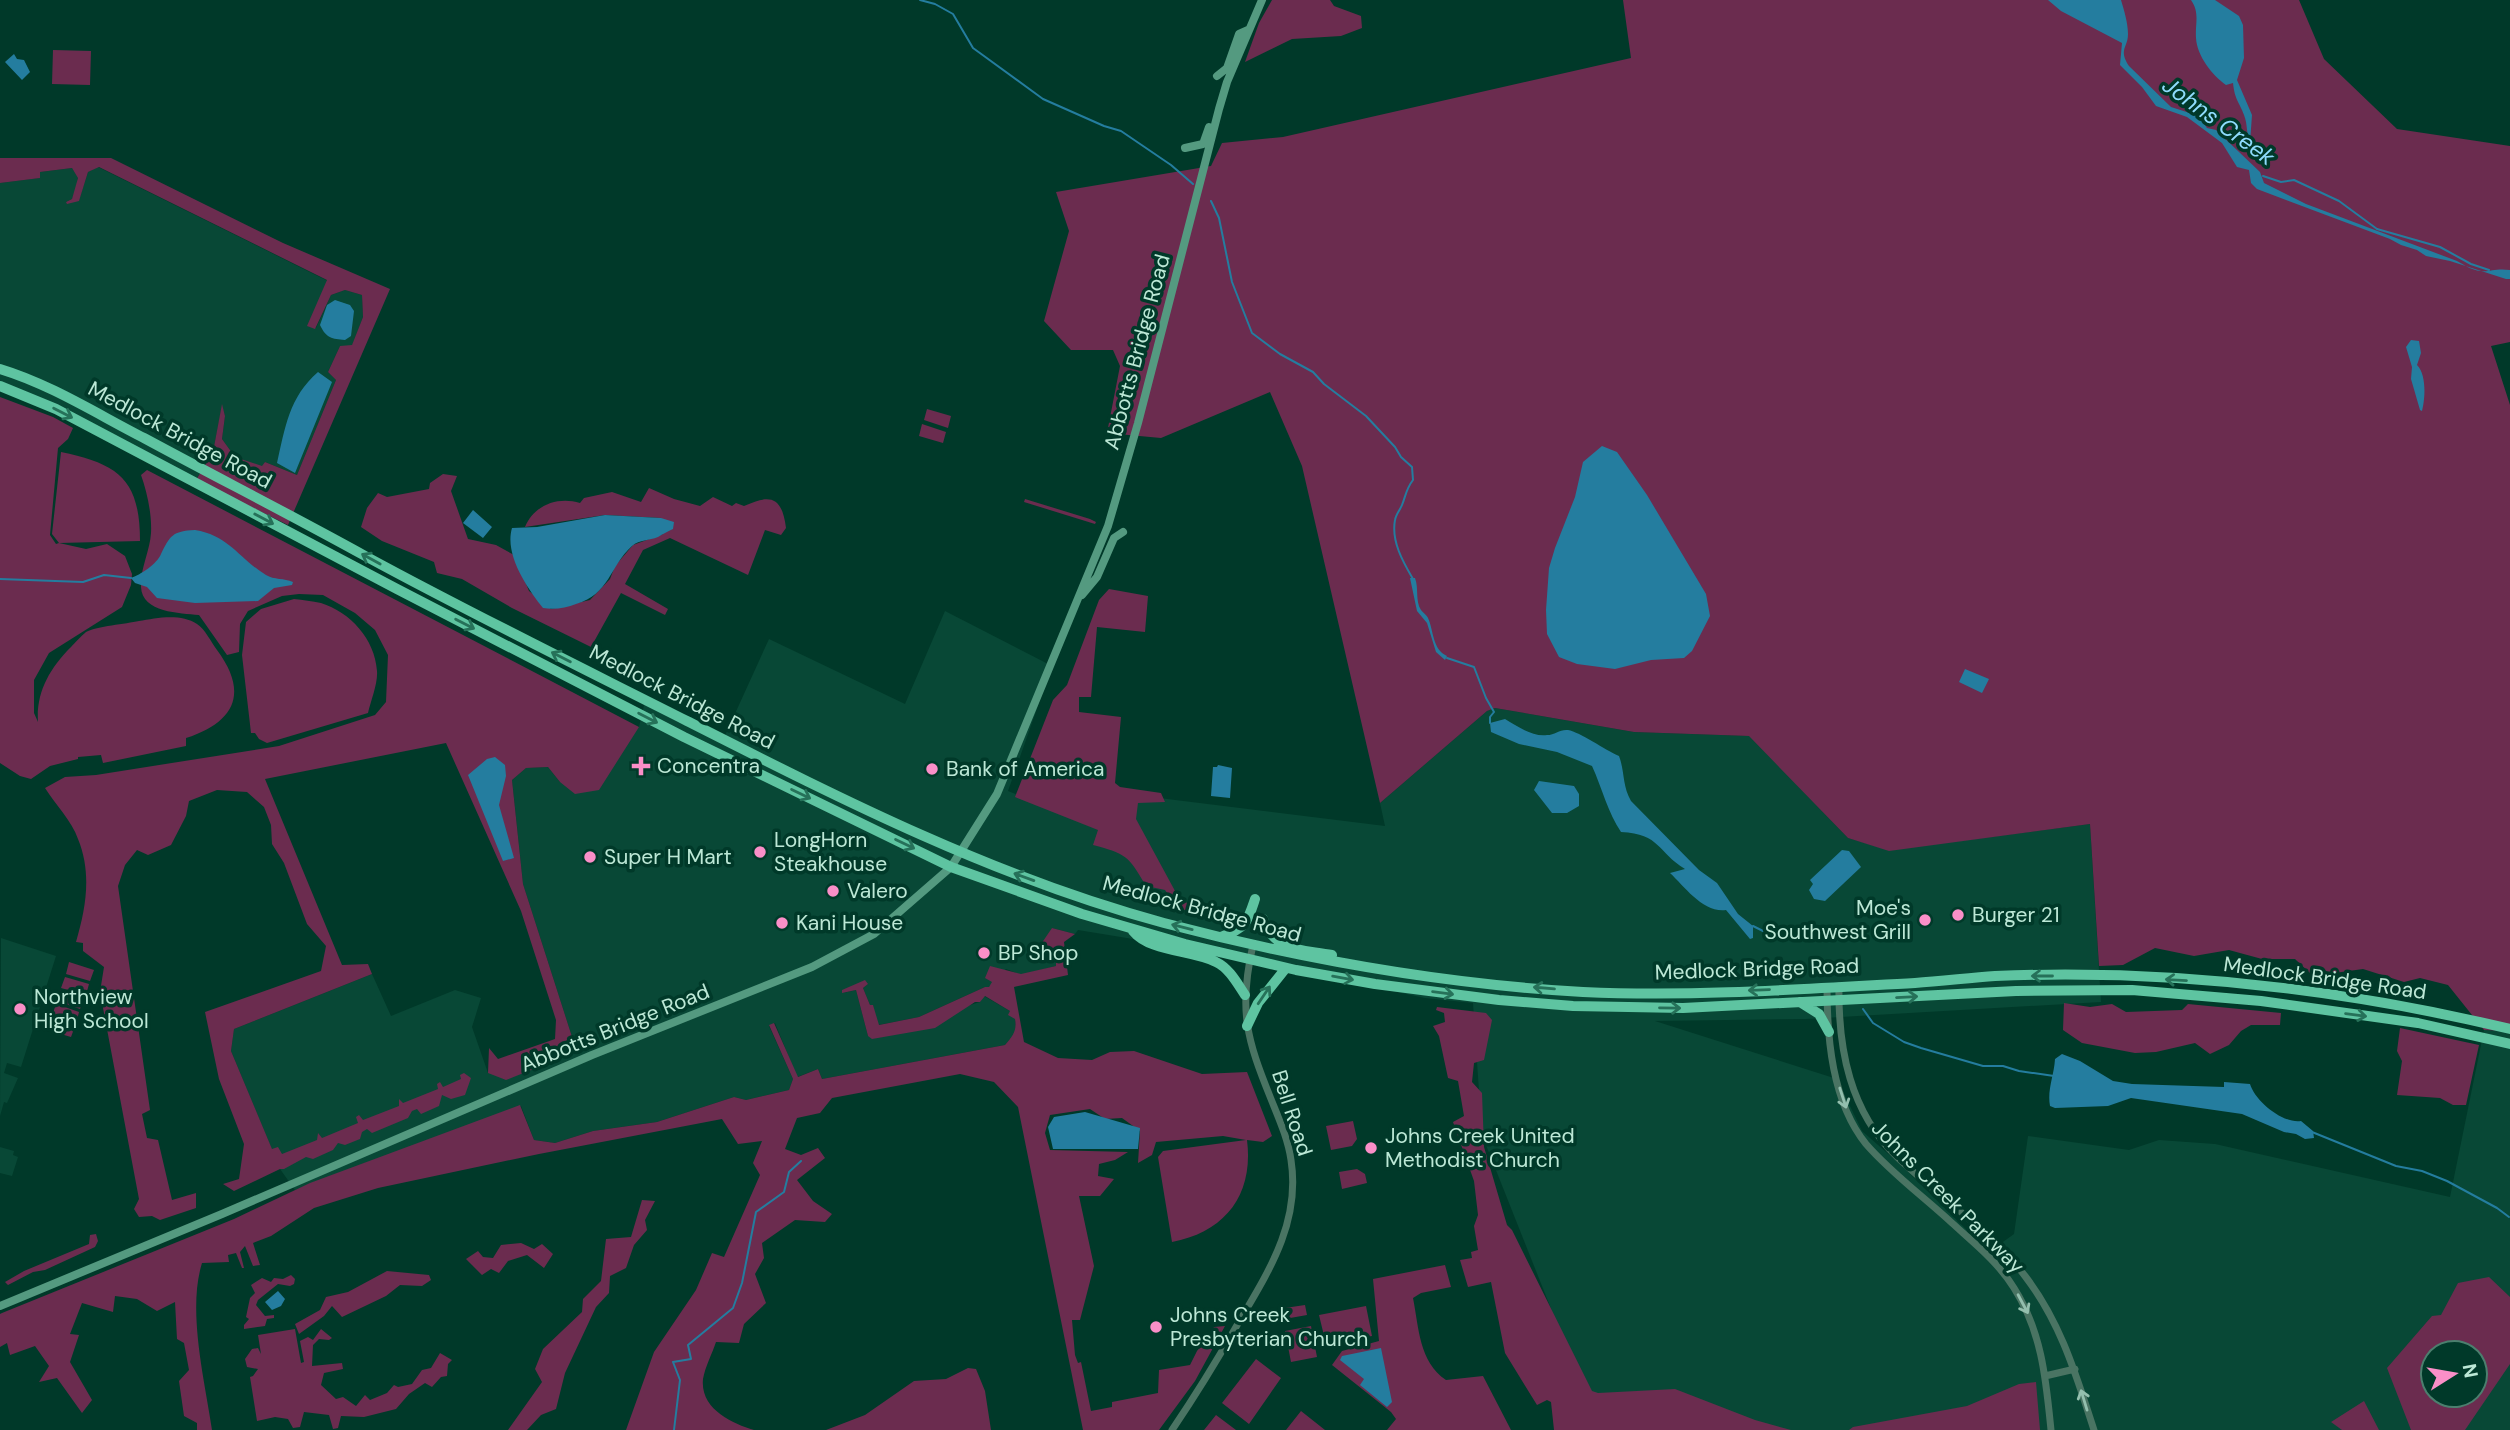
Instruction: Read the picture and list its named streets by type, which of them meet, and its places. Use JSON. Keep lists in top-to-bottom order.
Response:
{
  "streets": {
    "highway": ["Medlock Bridge Road"],
    "main road": ["Abbotts Bridge Road"],
    "street": ["Bell Road", "Johns Creek Parkway"]
  },
  "crossings": [
    ["Abbotts Bridge Road", "Medlock Bridge Road"],
    ["Medlock Bridge Road", "Bell Road"],
    ["Medlock Bridge Road", "Johns Creek Parkway"]
  ],
  "water": ["Johns Creek"],
  "places": {
    "health": ["Concentra"],
    "other": [
      "Bank of America",
      "LongHorn Steakhouse",
      "Super H Mart",
      "Valero",
      "Burger 21",
      "Moe's Southwest Grill",
      "Kani House",
      "BP Shop",
      "Northview High School",
      "Johns Creek United Methodist Church",
      "Johns Creek Presbyterian Church"
    ]
  },
  "north": "right"
}
